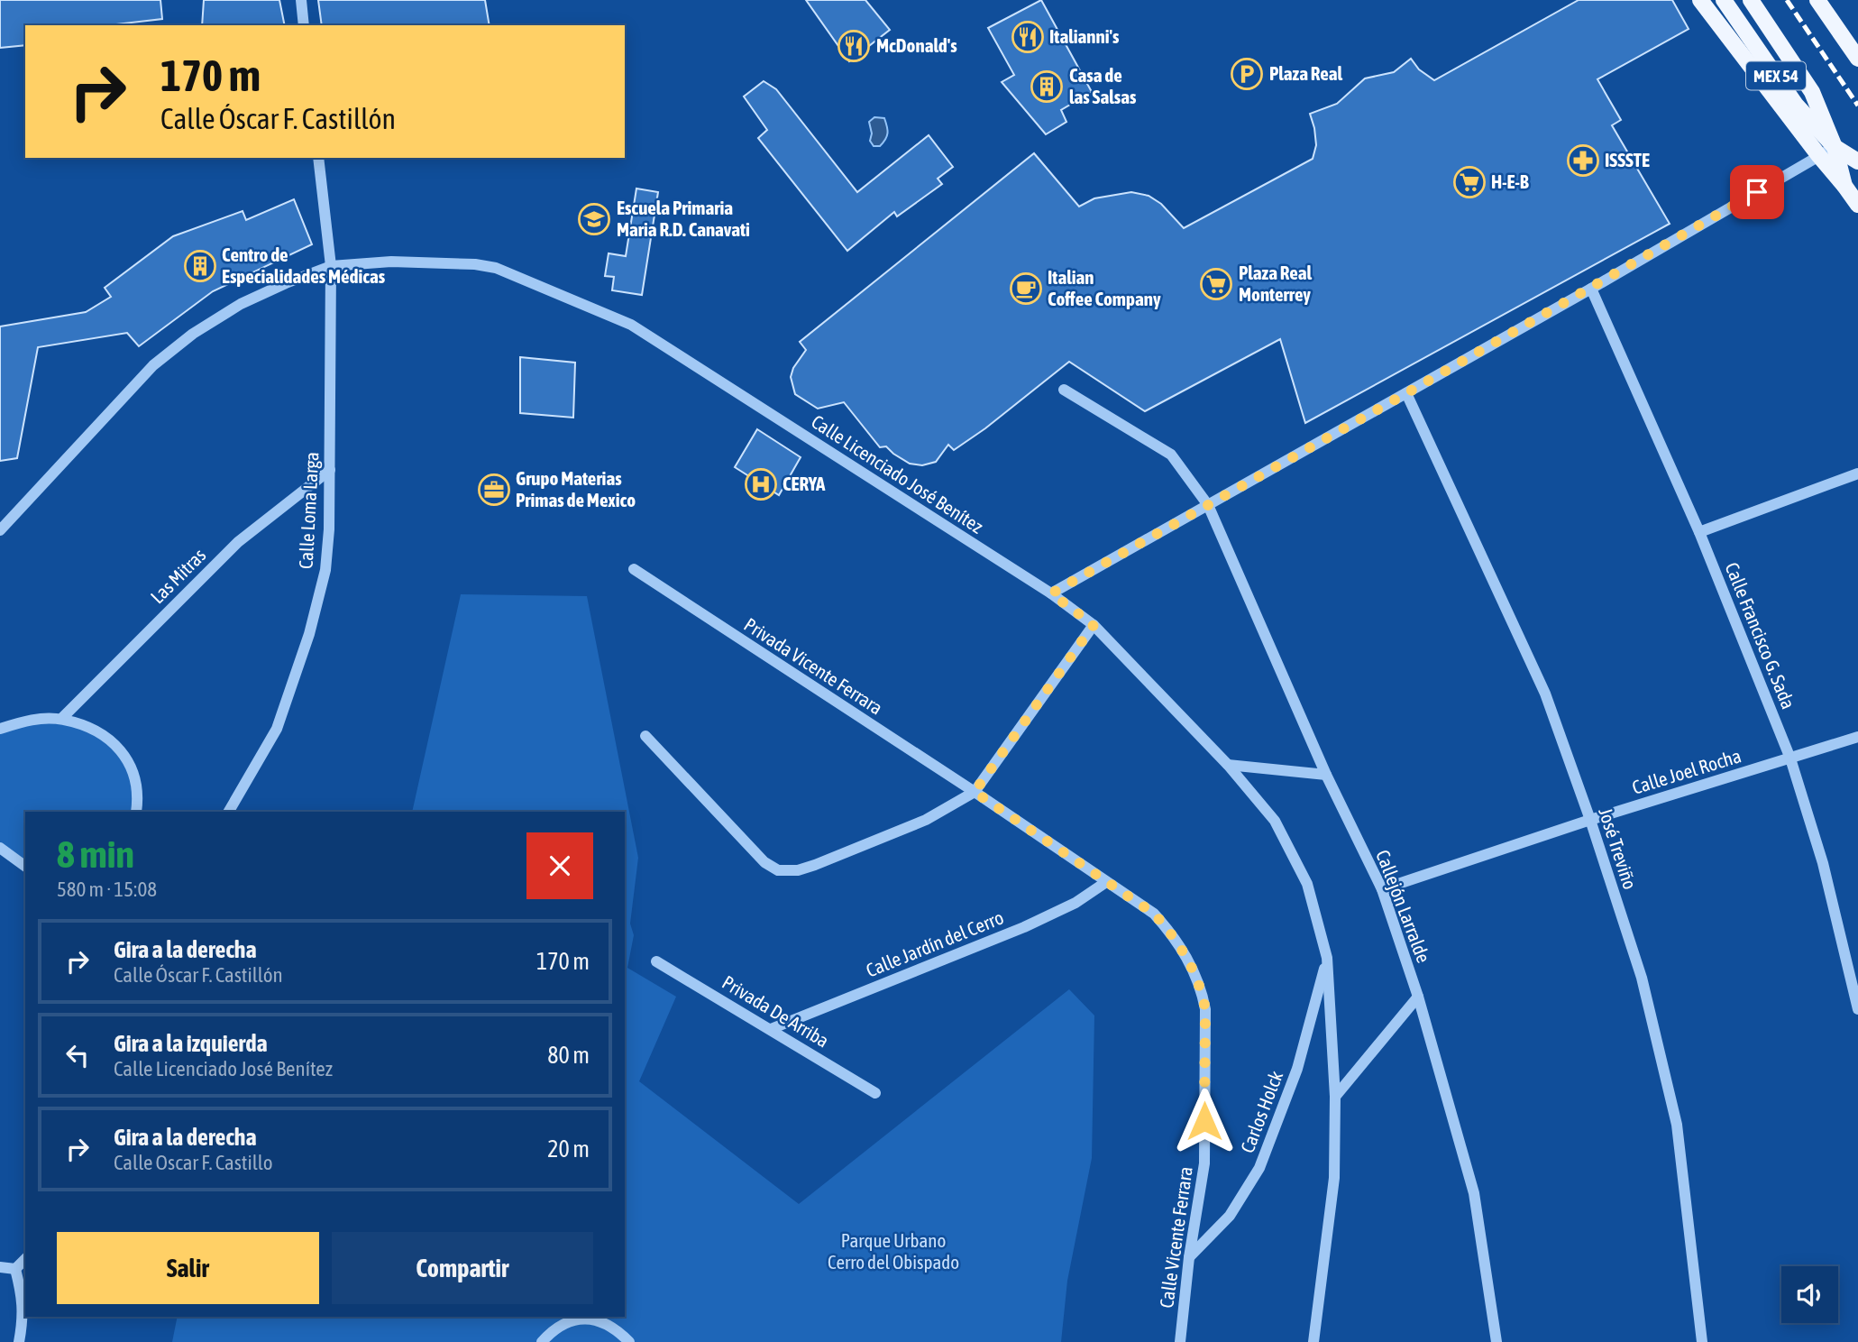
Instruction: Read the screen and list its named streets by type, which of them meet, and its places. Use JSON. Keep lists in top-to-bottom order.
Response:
{
  "streets": {
    "main road": ["MEX 54"],
    "street": [
      "Calle Licenciado José Benítez",
      "Calle Loma Larga",
      "Las Mitras",
      "Calle Francisco G. Sada",
      "Privada Vicente Ferrara",
      "Calle Joel Rocha",
      "José Treviño",
      "Callejón Larralde",
      "Calle Jardín del Cerro",
      "Privada De Arriba",
      "Carlos Holck",
      "Calle Vicente Ferrara"
    ]
  },
  "crossings": [
    ["Calle Licenciado José Benítez", "Calle Loma Larga"],
    ["Calle Licenciado José Benítez", "Carlos Holck"],
    ["Calle Loma Larga", "Las Mitras"],
    ["Calle Francisco G. Sada", "Calle Joel Rocha"],
    ["Privada Vicente Ferrara", "Calle Vicente Ferrara"],
    ["Calle Joel Rocha", "José Treviño"],
    ["Calle Joel Rocha", "Callejón Larralde"],
    ["Calle Jardín del Cerro", "Privada De Arriba"],
    ["Calle Jardín del Cerro", "Calle Vicente Ferrara"],
    ["Carlos Holck", "Calle Vicente Ferrara"]
  ],
  "parks": ["Parque Urbano Cerro del Obispado"],
  "places": {
    "restaurant": ["Italianni's", "McDonald's"],
    "parking": ["Plaza Real"],
    "building": ["Casa de las Salsas", "Centro de Especialidades Médicas"],
    "pharmacy": ["ISSSTE"],
    "supermarket": ["H-E-B", "Plaza Real Monterrey"],
    "school or university": ["Escuela Primaria Maria R.D. Canavati"],
    "cafe": ["Italian Coffee Company"],
    "hospital": ["CERYA"],
    "office": ["Grupo Materias Primas de Mexico"]
  },
  "page": {
    "turn": ["170 m", "Calle Óscar F. Castillón"],
    "heading": ["8 min", "580 m · 15:08"],
    "list": [
      {
        "name": "Gira a la derecha",
        "note": "Calle Óscar F. Castillón",
        "value": "170 m"
      },
      {
        "name": "Gira a la izquierda",
        "note": "Calle Licenciado José Benítez",
        "value": "80 m"
      },
      {
        "name": "Gira a la derecha",
        "note": "Calle Oscar F. Castillo",
        "value": "20 m"
      }
    ],
    "buttons": ["Salir", "Compartir"]
  }
}
